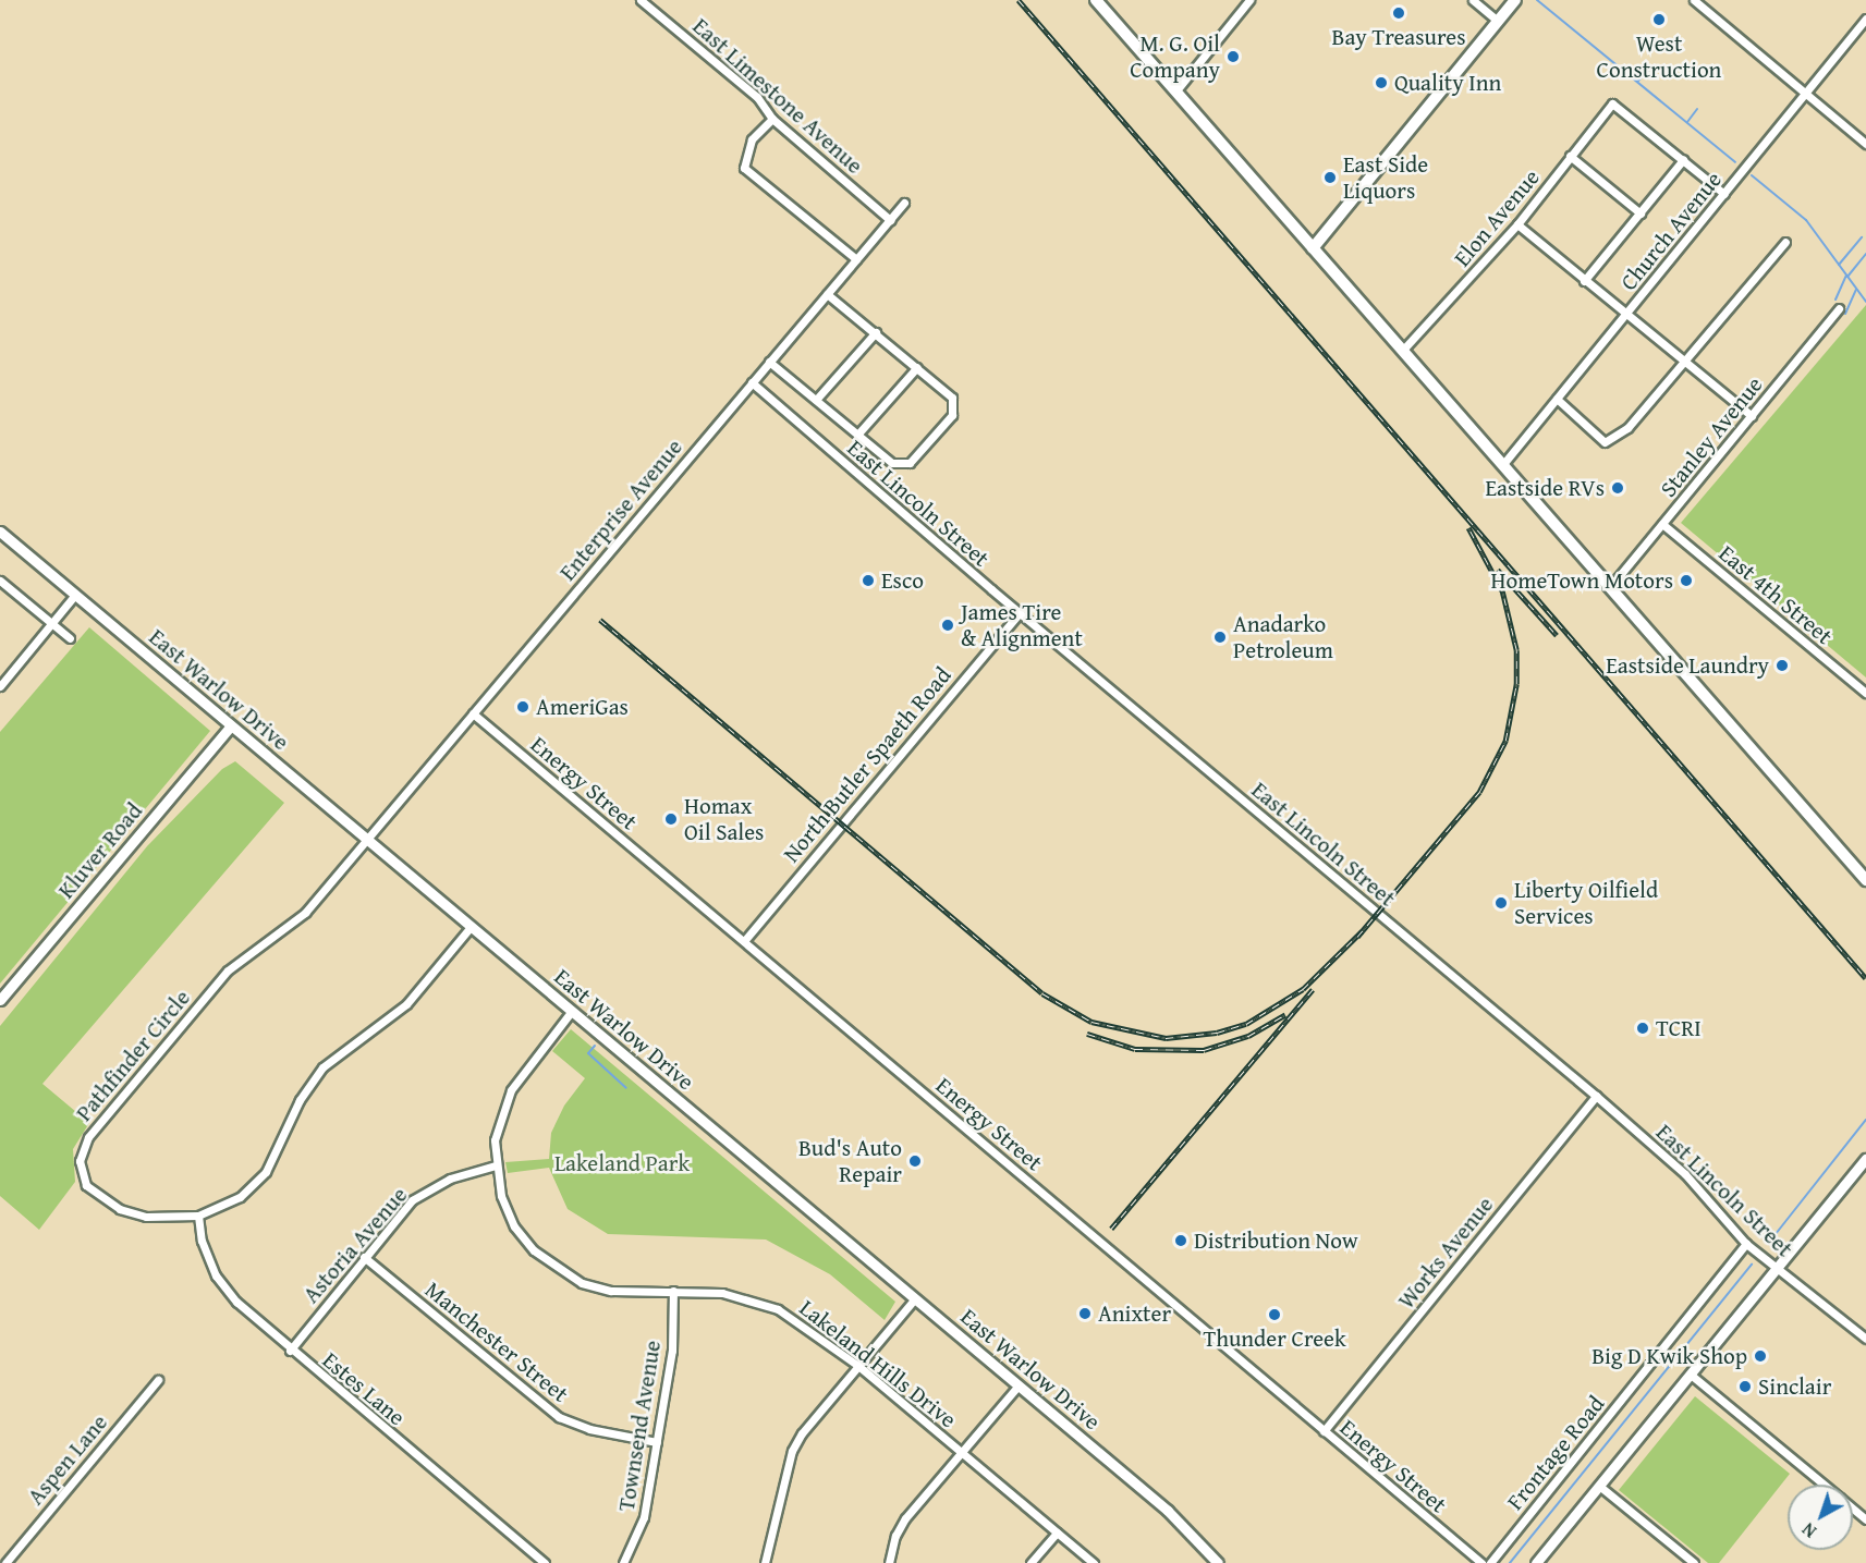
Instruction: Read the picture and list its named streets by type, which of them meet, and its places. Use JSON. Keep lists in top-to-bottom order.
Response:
{
  "streets": {
    "street": [
      "East Limestone Avenue",
      "Elon Avenue",
      "Church Avenue",
      "Stanley Avenue",
      "East Lincoln Street",
      "Enterprise Avenue",
      "East 4th Street",
      "East Warlow Drive",
      "North Butler Spaeth Road",
      "Energy Street",
      "Kluver Road",
      "Pathfinder Circle",
      "Astoria Avenue",
      "Works Avenue",
      "Manchester Street",
      "Lakeland Hills Drive",
      "Estes Lane",
      "Townsend Avenue",
      "Frontage Road",
      "Aspen Lane"
    ]
  },
  "crossings": [
    ["East Limestone Avenue", "Enterprise Avenue"],
    ["Stanley Avenue", "East 4th Street"],
    ["East Lincoln Street", "Enterprise Avenue"],
    ["East Lincoln Street", "North Butler Spaeth Road"],
    ["East Lincoln Street", "Works Avenue"],
    ["East Lincoln Street", "Frontage Road"],
    ["Enterprise Avenue", "East Warlow Drive"],
    ["Enterprise Avenue", "Energy Street"],
    ["Enterprise Avenue", "Pathfinder Circle"],
    ["East Warlow Drive", "Kluver Road"],
    ["East Warlow Drive", "Pathfinder Circle"],
    ["East Warlow Drive", "Lakeland Hills Drive"],
    ["North Butler Spaeth Road", "Energy Street"],
    ["Energy Street", "Works Avenue"],
    ["Pathfinder Circle", "Estes Lane"],
    ["Astoria Avenue", "Manchester Street"],
    ["Astoria Avenue", "Lakeland Hills Drive"],
    ["Astoria Avenue", "Estes Lane"],
    ["Manchester Street", "Townsend Avenue"],
    ["Lakeland Hills Drive", "Townsend Avenue"]
  ],
  "parks": ["Lakeland Park"],
  "places": [
    "Bay Treasures",
    "West Construction",
    "M. G. Oil Company",
    "Quality Inn",
    "East Side Liquors",
    "Eastside RVs",
    "Esco",
    "HomeTown Motors",
    "James Tire & Alignment",
    "Anadarko Petroleum",
    "Eastside Laundry",
    "AmeriGas",
    "Homax Oil Sales",
    "Liberty Oilfield Services",
    "TCRI",
    "Bud's Auto Repair",
    "Distribution Now",
    "Anixter",
    "Thunder Creek",
    "Big D Kwik Shop",
    "Sinclair"
  ],
  "north": "bottom left"
}
